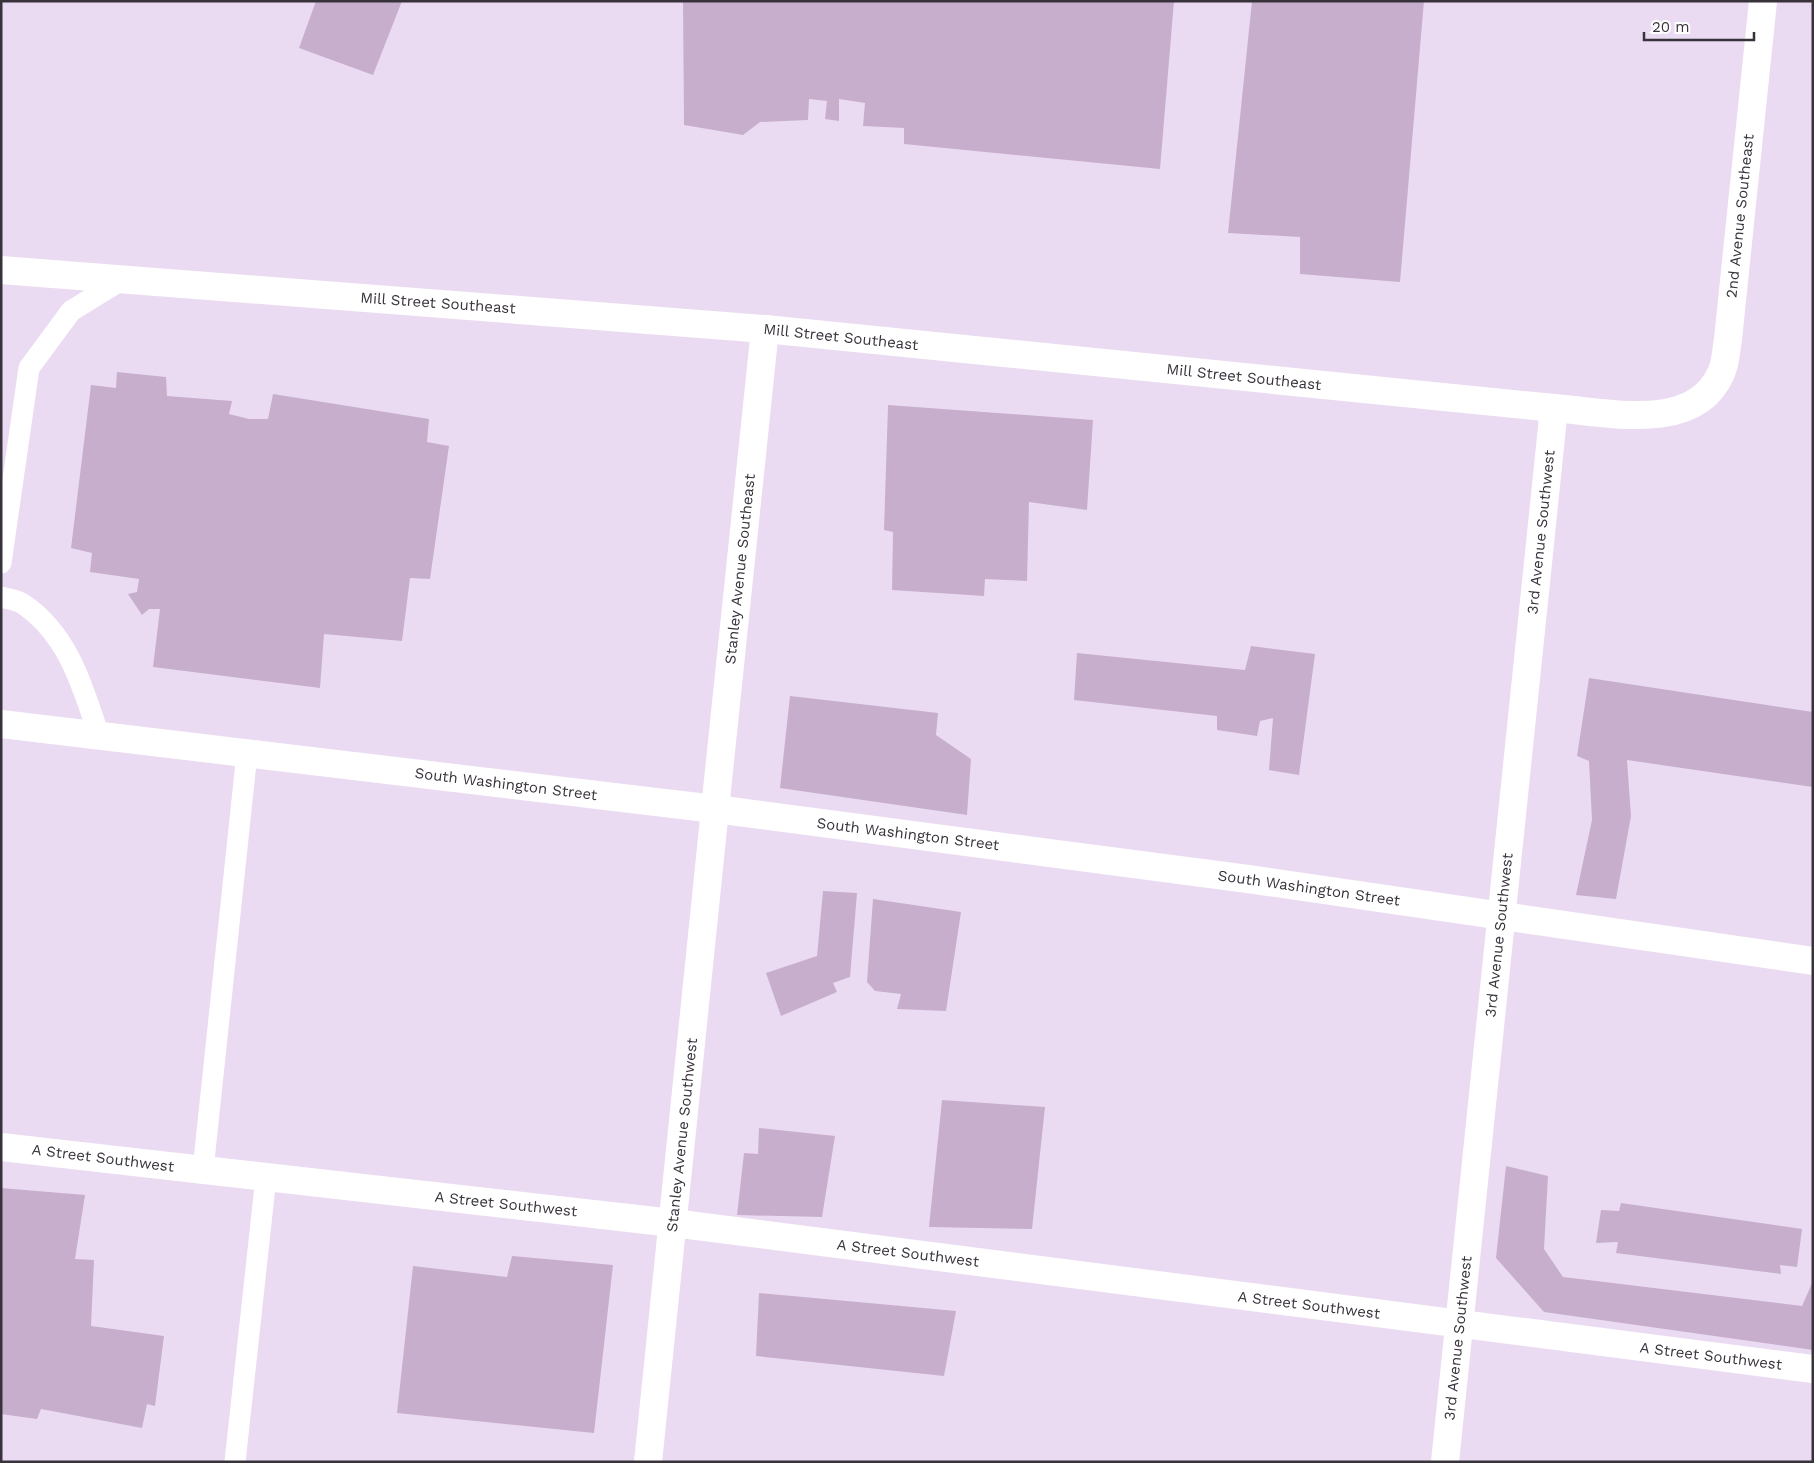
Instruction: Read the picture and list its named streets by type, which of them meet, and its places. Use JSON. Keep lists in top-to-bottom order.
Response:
{
  "streets": {
    "street": [
      "2nd Avenue Southeast",
      "Mill Street Southeast",
      "3rd Avenue Southwest",
      "Stanley Avenue Southeast",
      "South Washington Street",
      "Stanley Avenue Southwest",
      "A Street Southwest"
    ]
  },
  "crossings": [
    ["2nd Avenue Southeast", "Mill Street Southeast"],
    ["Mill Street Southeast", "3rd Avenue Southwest"],
    ["Mill Street Southeast", "Stanley Avenue Southeast"],
    ["3rd Avenue Southwest", "South Washington Street"],
    ["3rd Avenue Southwest", "A Street Southwest"],
    ["Stanley Avenue Southeast", "South Washington Street"],
    ["Stanley Avenue Southeast", "Stanley Avenue Southwest"],
    ["South Washington Street", "Stanley Avenue Southwest"],
    ["Stanley Avenue Southwest", "A Street Southwest"]
  ],
  "scale_bar": "20 m"
}
